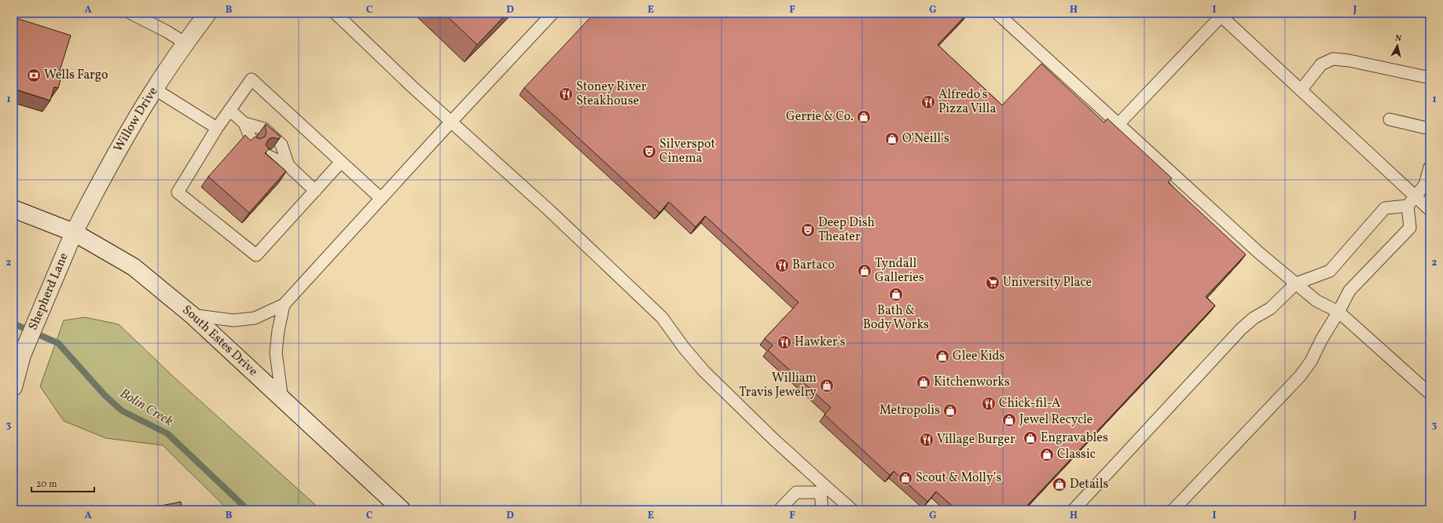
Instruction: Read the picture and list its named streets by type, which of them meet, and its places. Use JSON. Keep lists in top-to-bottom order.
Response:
{
  "streets": {
    "main road": ["Willow Drive", "Shepherd Lane", "South Estes Drive"]
  },
  "crossings": [
    ["Willow Drive", "Shepherd Lane"],
    ["Willow Drive", "South Estes Drive"],
    ["Shepherd Lane", "South Estes Drive"]
  ],
  "water": ["Bolin Creek"],
  "places": {
    "bank": ["Wells Fargo"],
    "restaurant": [
      "Stoney River Steakhouse",
      "Alfredo's Pizza Villa",
      "Bartaco",
      "Hawker's",
      "Chick-fil-A",
      "Village Burger"
    ],
    "shop": [
      "Gerrie & Co.",
      "O’Neill’s",
      "Tyndall Galleries",
      "Bath & Body Works",
      "Glee Kids",
      "Kitchenworks",
      "William Travis Jewelry",
      "Metropolis",
      "Jewel Recycle",
      "Engravables",
      "Classic",
      "Scout & Molly’s",
      "Details"
    ],
    "theatre": ["Silverspot Cinema", "Deep Dish Theater"],
    "supermarket": ["University Place"]
  },
  "scale_bar": "20 m",
  "north": "top",
  "grid": {
    "columns": [
      "A",
      "B",
      "C",
      "D",
      "E",
      "F",
      "G",
      "H",
      "I",
      "J"
    ],
    "rows": ["1", "2", "3"]
  }
}
